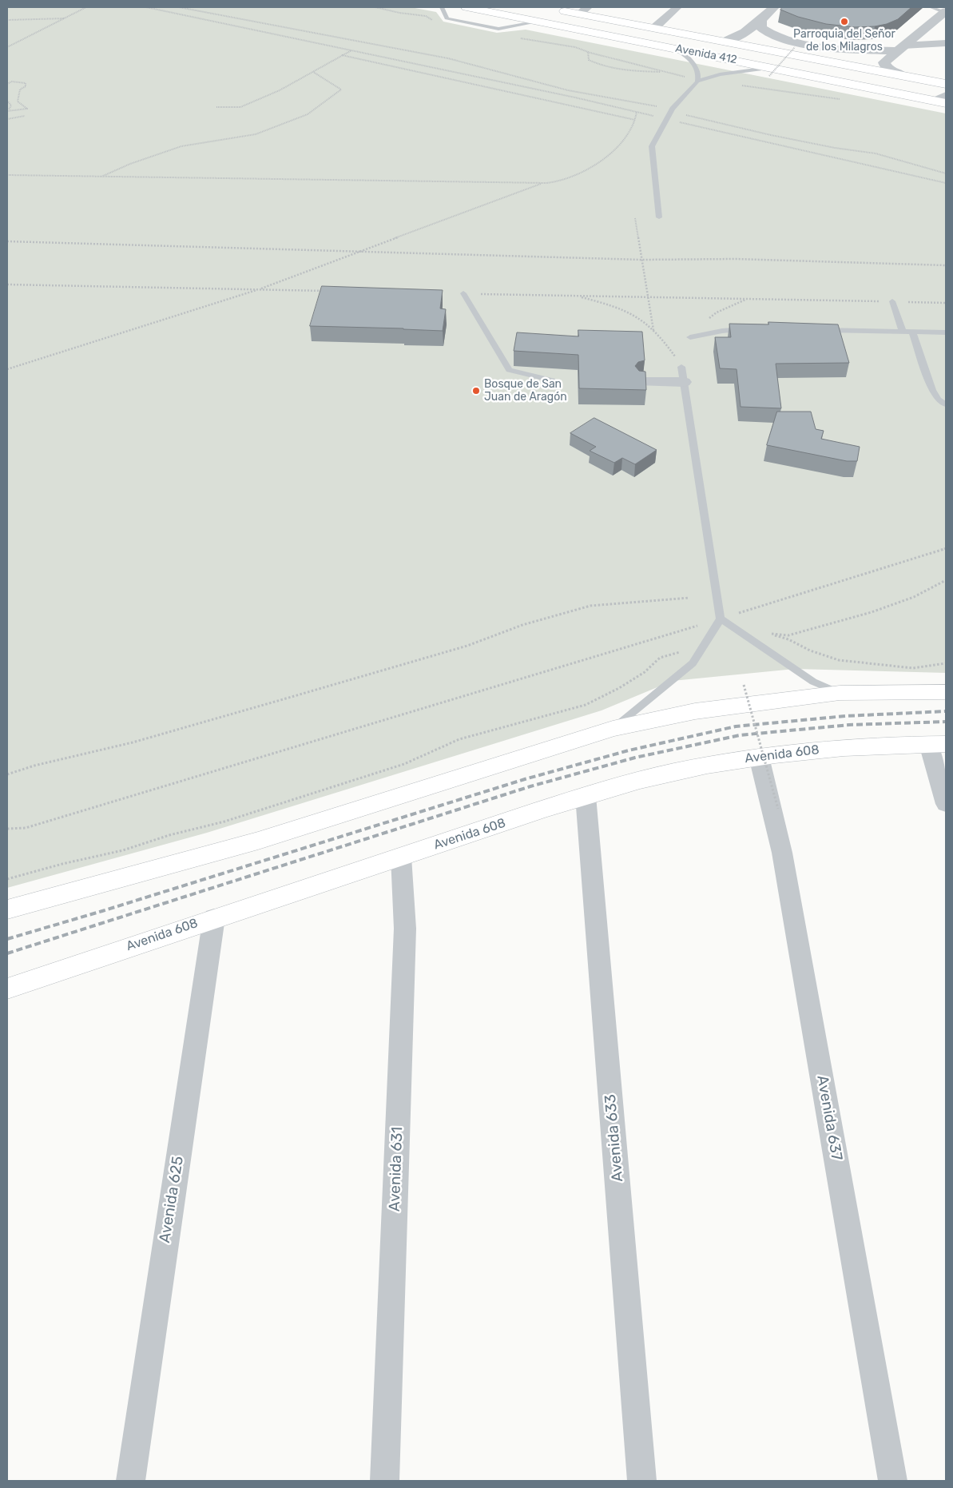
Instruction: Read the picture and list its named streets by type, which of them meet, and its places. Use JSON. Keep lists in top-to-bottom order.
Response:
{
  "streets": {
    "main road": ["Avenida 412", "Avenida 608"],
    "street": [
      "Avenida 637",
      "Avenida 633",
      "Avenida 631",
      "Avenida 625"
    ]
  },
  "crossings": [
    ["Avenida 608", "Avenida 637"],
    ["Avenida 608", "Avenida 633"],
    ["Avenida 608", "Avenida 631"],
    ["Avenida 608", "Avenida 625"]
  ],
  "places": ["Parroquia del Señor de los Milagros", "Bosque de San Juan de Aragón"]
}
